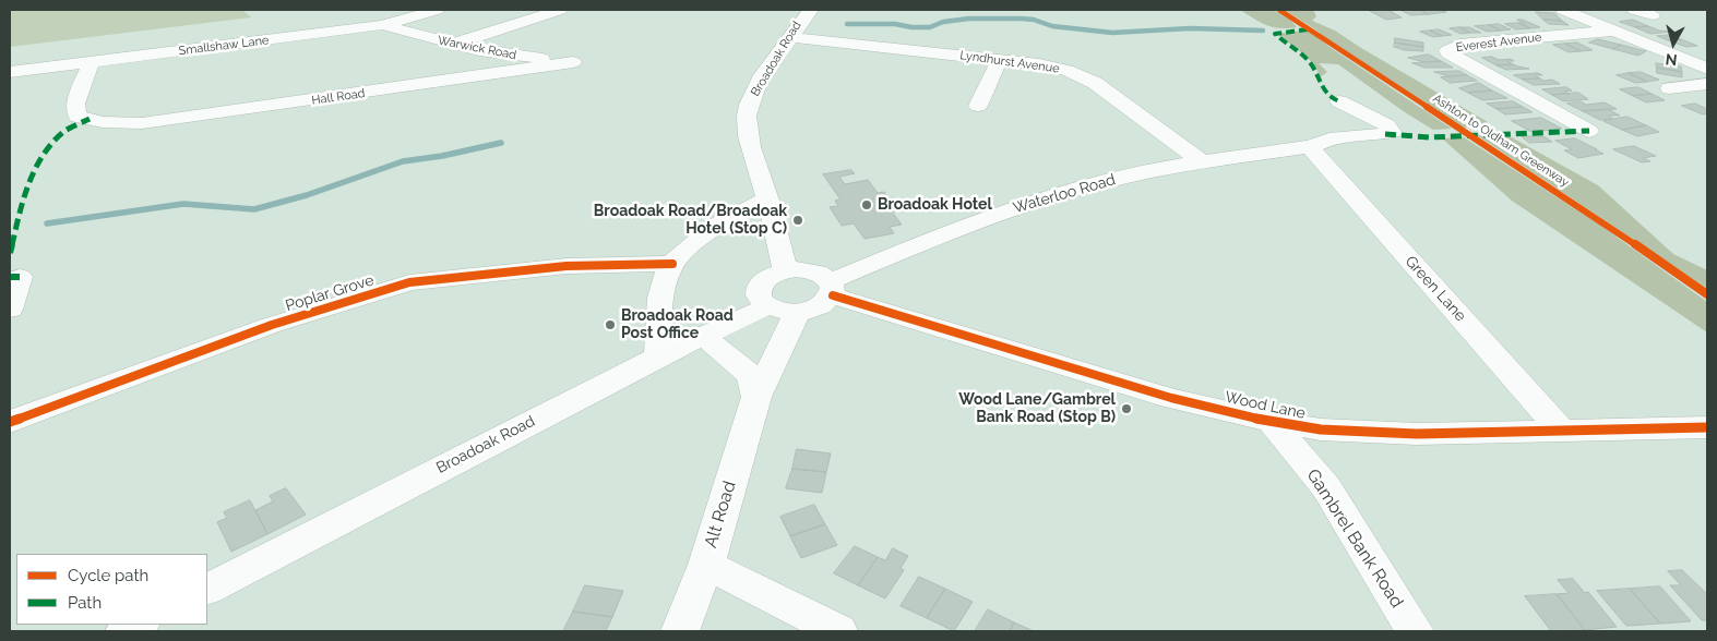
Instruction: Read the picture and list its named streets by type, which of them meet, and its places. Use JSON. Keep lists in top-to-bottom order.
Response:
{
  "streets": {
    "street": [
      "Everest Avenue",
      "Smallshaw Lane",
      "Warwick Road",
      "Broadoak Road",
      "Lyndhurst Avenue",
      "Hall Road",
      "Waterloo Road",
      "Green Lane",
      "Poplar Grove",
      "Wood Lane",
      "Alt Road",
      "Gambrel Bank Road"
    ],
    "cycle path": ["Ashton to Oldham Greenway"]
  },
  "crossings": [
    ["Smallshaw Lane", "Warwick Road"],
    ["Smallshaw Lane", "Hall Road"],
    ["Warwick Road", "Hall Road"],
    ["Broadoak Road", "Lyndhurst Avenue"],
    ["Broadoak Road", "Waterloo Road"],
    ["Broadoak Road", "Wood Lane"],
    ["Broadoak Road", "Alt Road"],
    ["Lyndhurst Avenue", "Waterloo Road"],
    ["Waterloo Road", "Green Lane"],
    ["Waterloo Road", "Wood Lane"],
    ["Waterloo Road", "Alt Road"],
    ["Green Lane", "Wood Lane"],
    ["Wood Lane", "Gambrel Bank Road"]
  ],
  "places": [
    "Broadoak Hotel",
    "Broadoak Road/Broadoak Hotel (Stop C)",
    "Broadoak Road Post Office",
    "Wood Lane/Gambrel Bank Road (Stop B)"
  ],
  "legend": ["Cycle path", "Path"],
  "north": "bottom"
}
